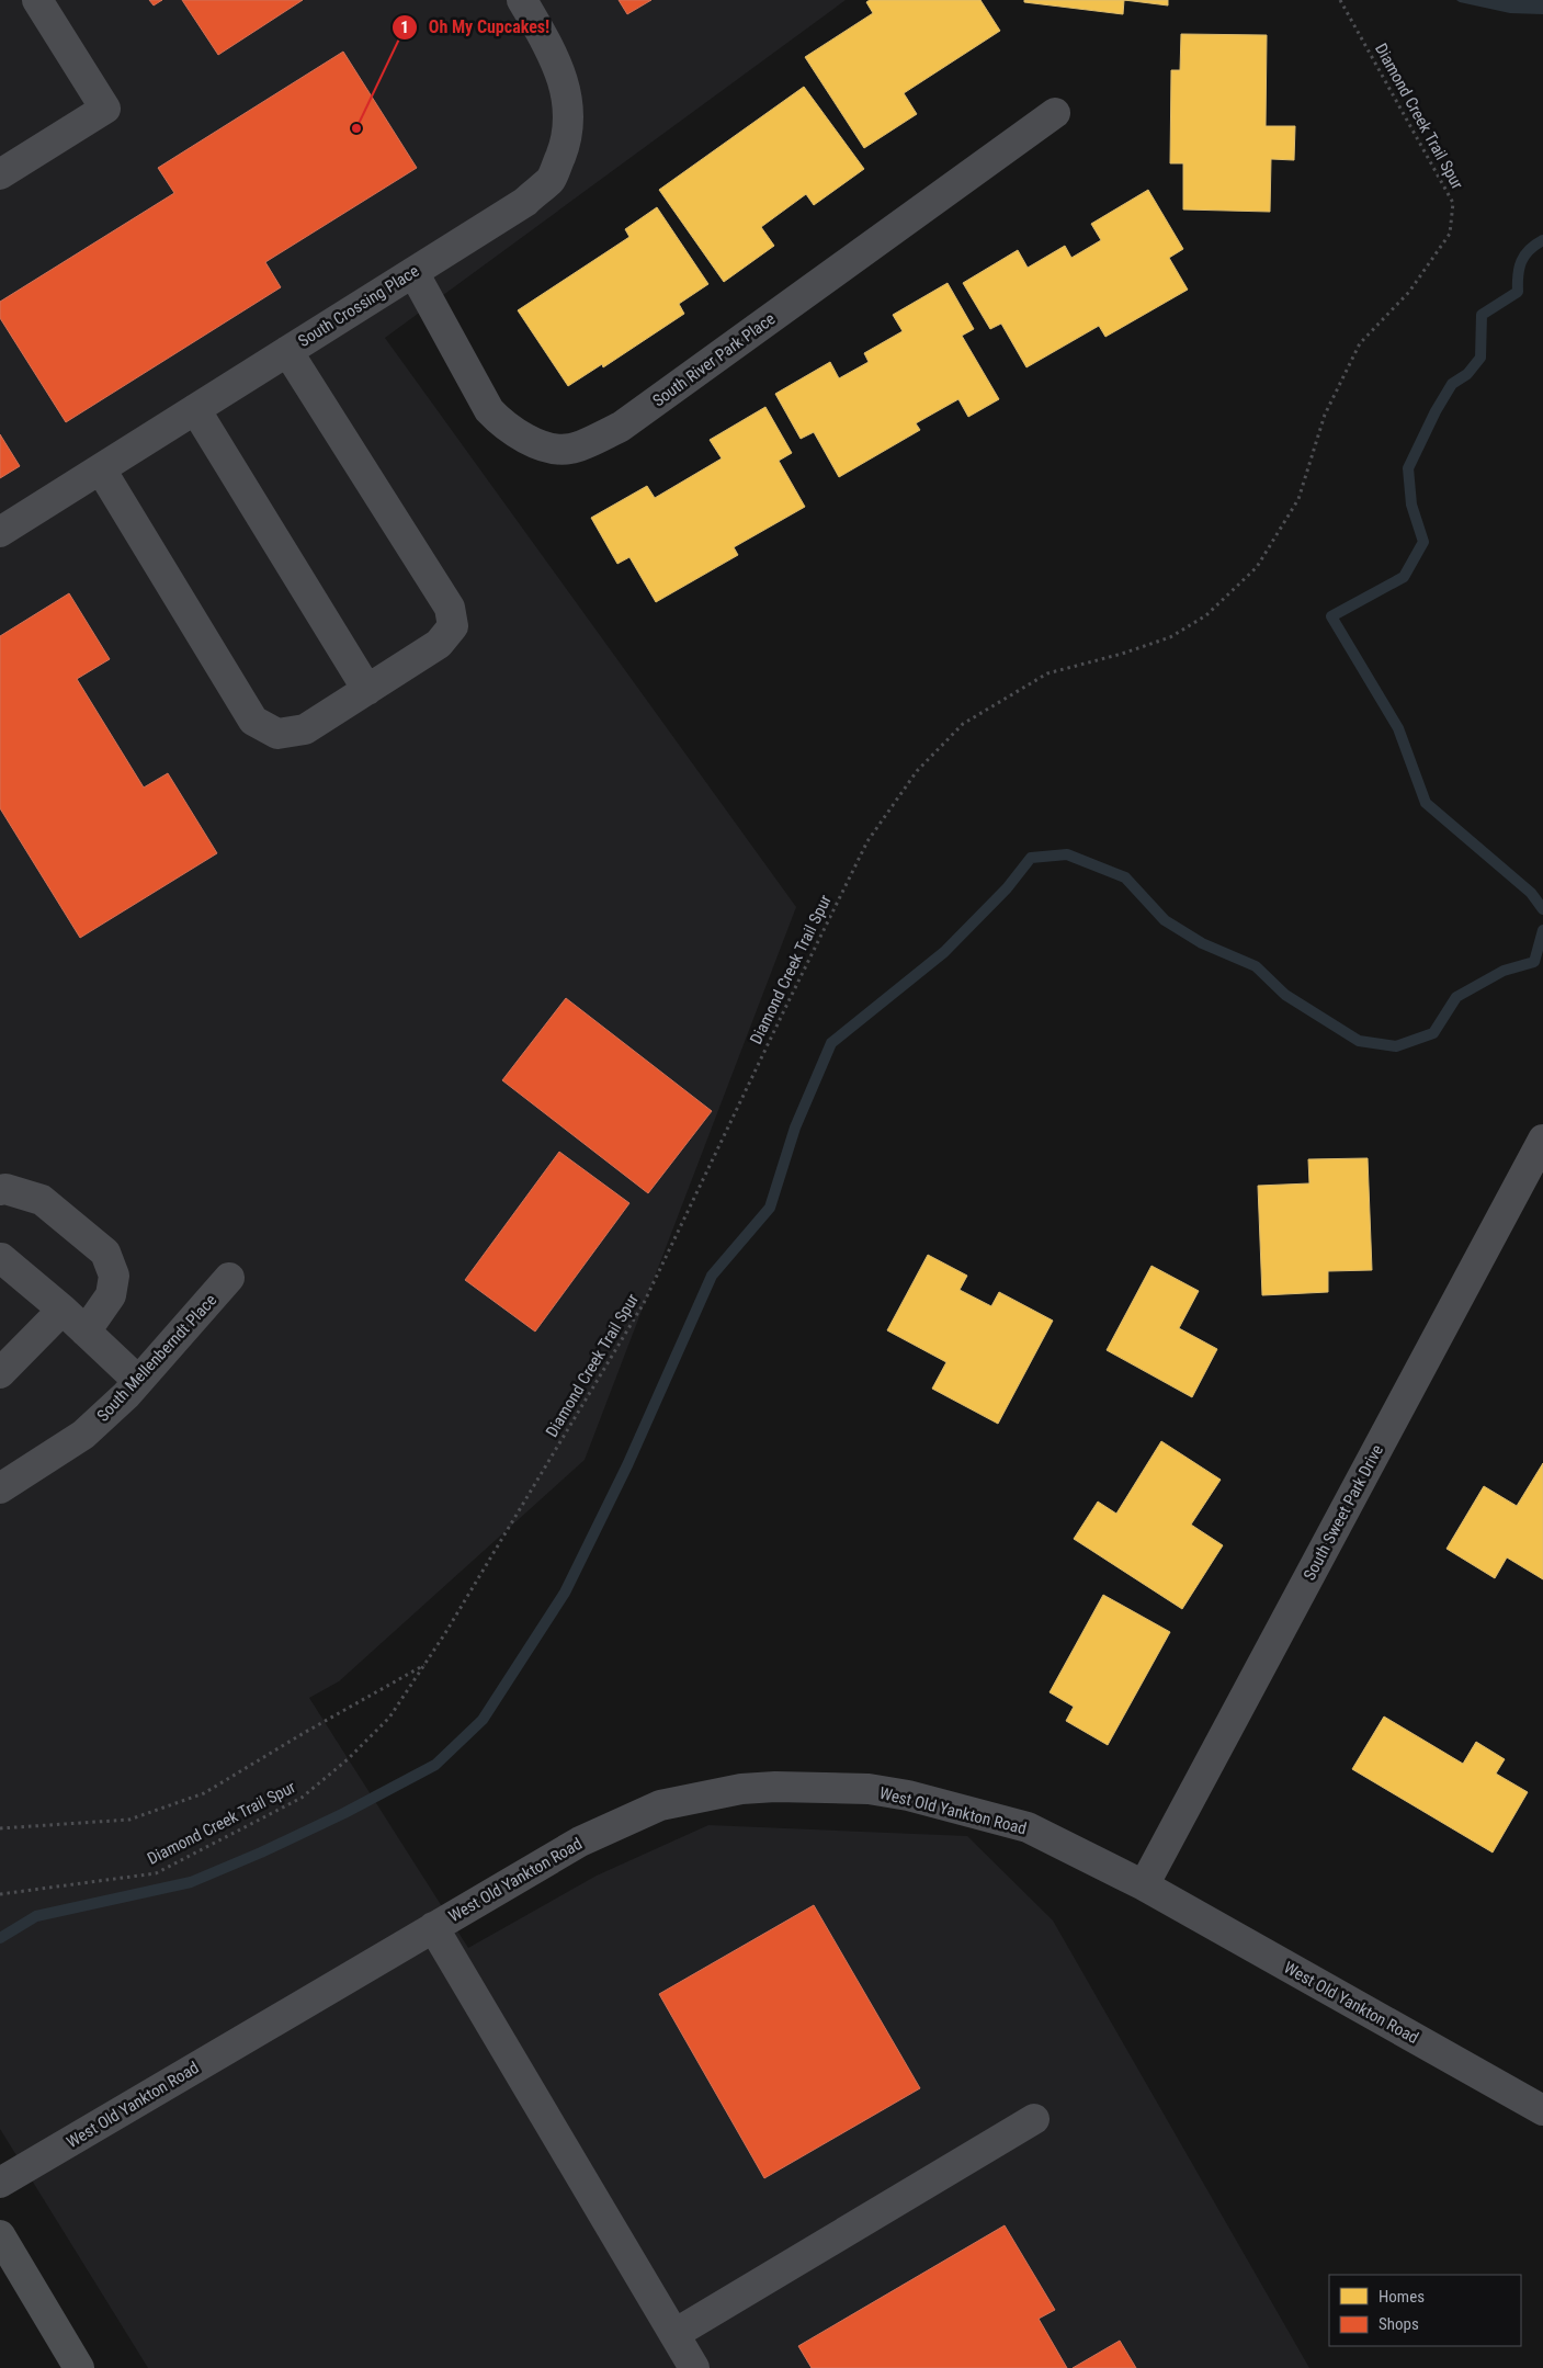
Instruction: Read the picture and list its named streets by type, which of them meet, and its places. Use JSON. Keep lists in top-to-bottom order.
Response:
{
  "streets": {
    "street": [
      "South Crossing Place",
      "South River Park Place",
      "South Mellenberndt Place",
      "South Sweet Park Drive",
      "West Old Yankton Road"
    ],
    "path": ["Diamond Creek Trail Spur"]
  },
  "crossings": [
    ["South Crossing Place", "South River Park Place"],
    ["South Sweet Park Drive", "West Old Yankton Road"]
  ],
  "places": ["Oh My Cupcakes!"],
  "legend": ["Homes", "Shops"]
}
